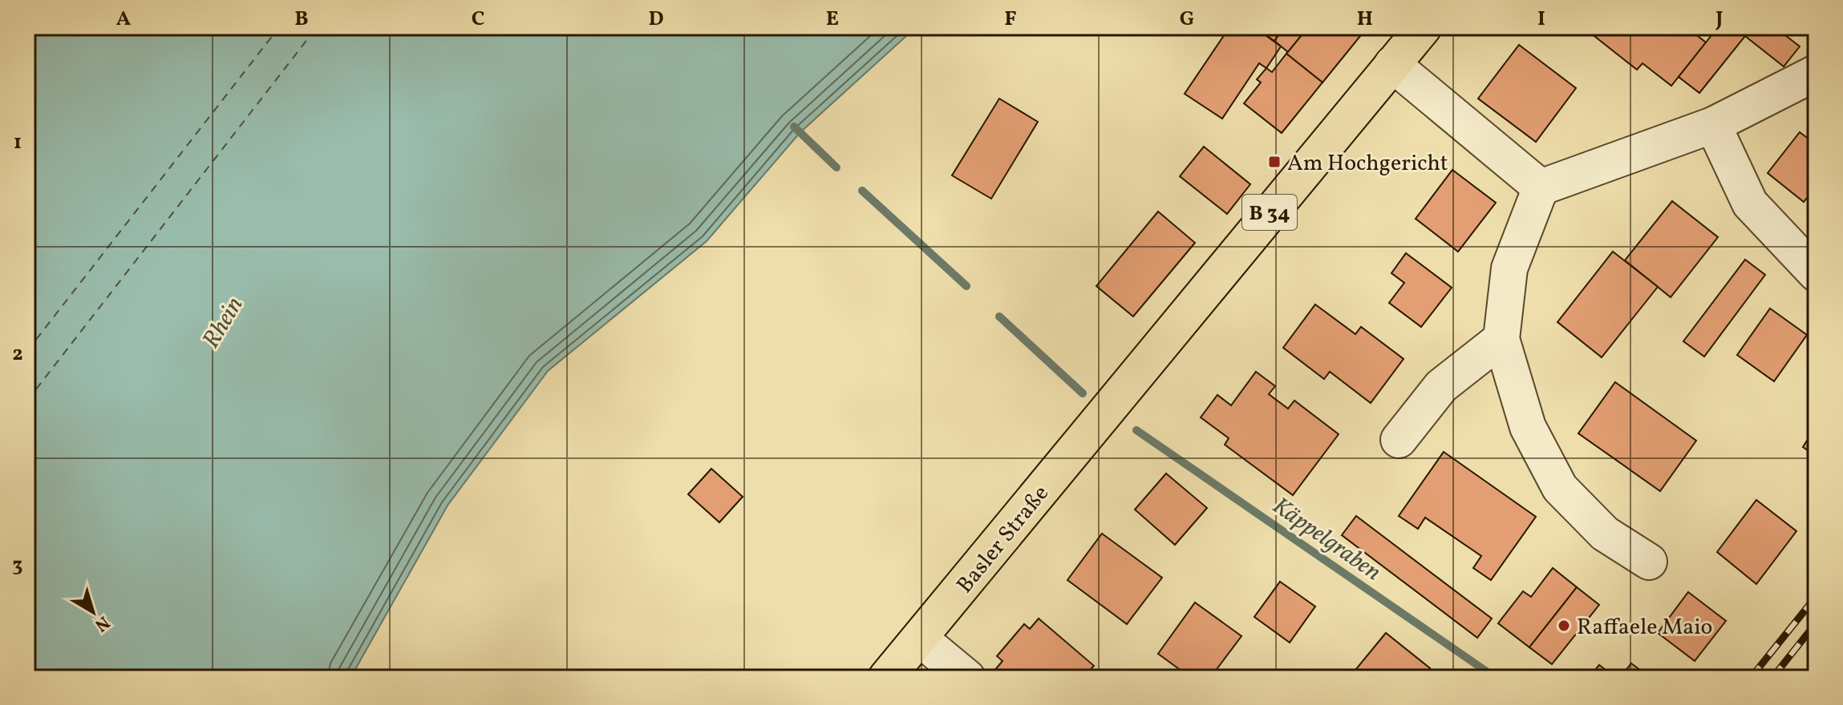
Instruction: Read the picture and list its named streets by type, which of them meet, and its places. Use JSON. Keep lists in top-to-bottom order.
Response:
{
  "streets": {
    "main road": ["B 34", "Basler Straße"]
  },
  "crossings": [
    ["B 34", "Basler Straße"]
  ],
  "water": ["Rhein", "Käppelgraben"],
  "places": {
    "transit": ["Am Hochgericht"],
    "other": ["Raffaele Maio"]
  },
  "north": "bottom right",
  "grid": {
    "columns": [
      "A",
      "B",
      "C",
      "D",
      "E",
      "F",
      "G",
      "H",
      "I",
      "J"
    ],
    "rows": ["1", "2", "3"]
  }
}
